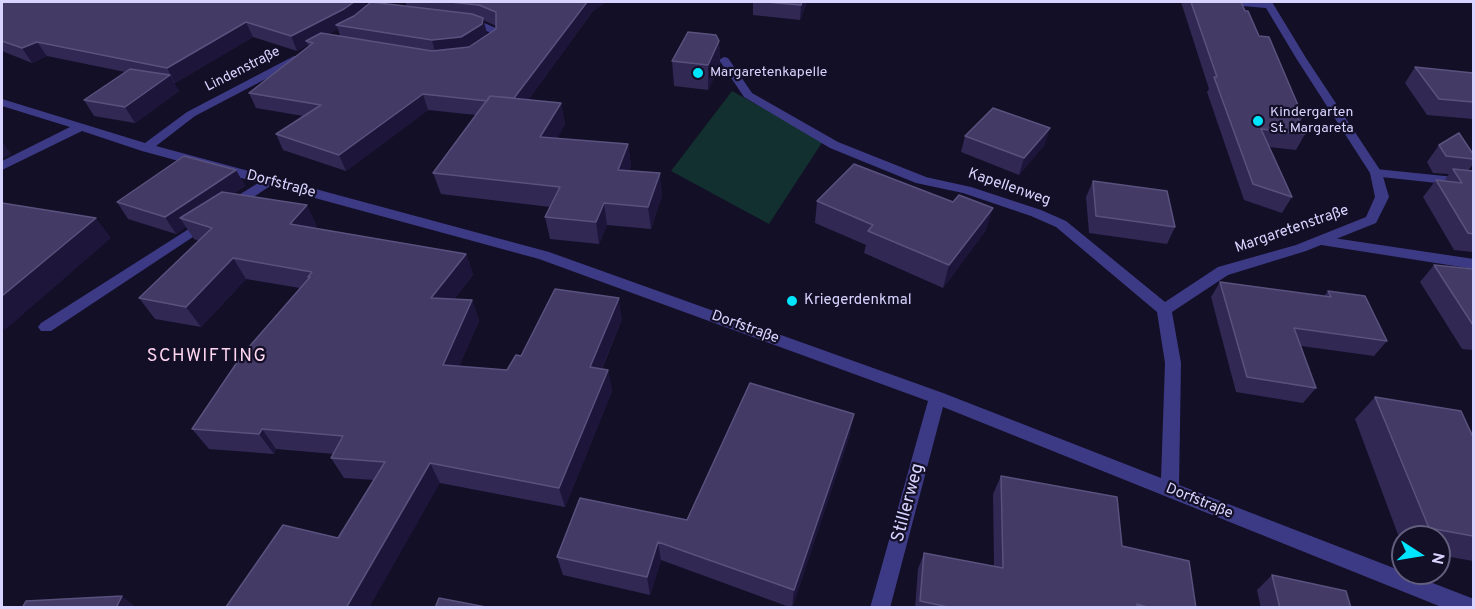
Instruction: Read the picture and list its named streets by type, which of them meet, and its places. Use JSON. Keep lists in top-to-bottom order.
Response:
{
  "streets": {
    "street": [
      "Lindenstraße",
      "Dorfstraße",
      "Kapellenweg",
      "Margaretenstraße",
      "Stillerweg"
    ]
  },
  "crossings": [
    ["Lindenstraße", "Dorfstraße"],
    ["Dorfstraße", "Stillerweg"],
    ["Kapellenweg", "Margaretenstraße"]
  ],
  "districts": ["SCHWIFTING"],
  "places": ["Margaretenkapelle", "Kindergarten St. Margareta", "Kriegerdenkmal"],
  "north": "right"
}
